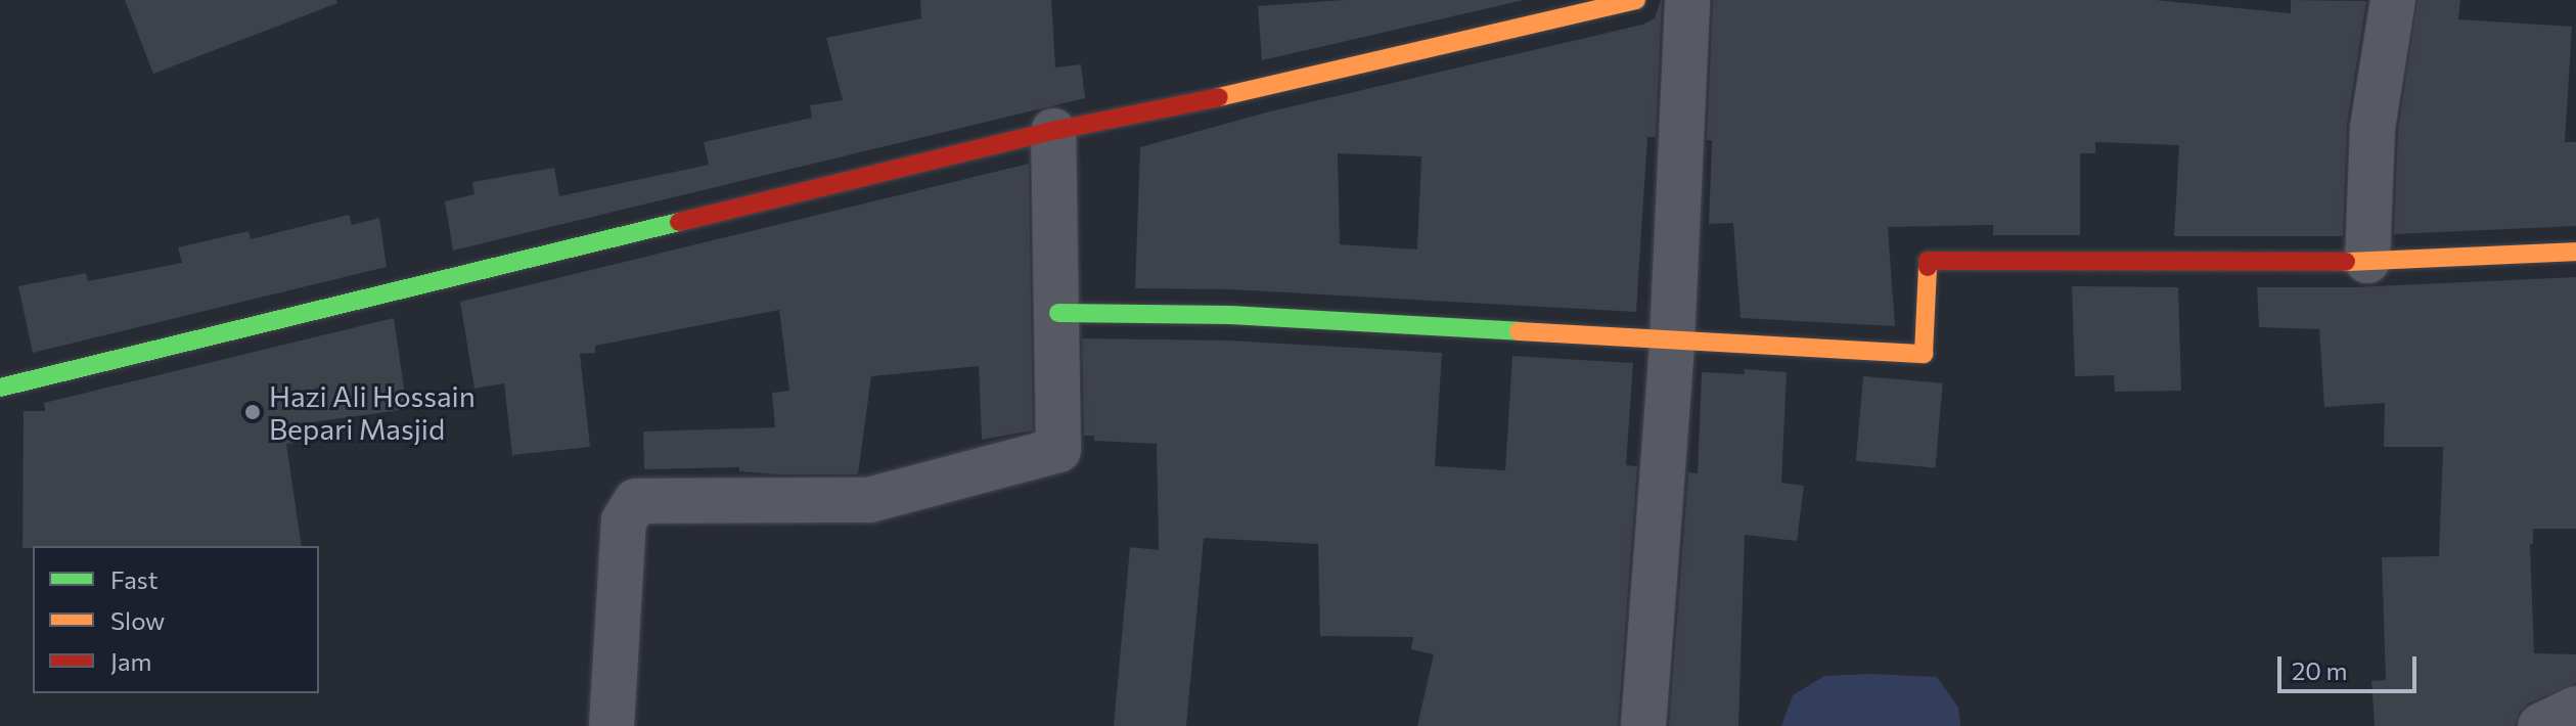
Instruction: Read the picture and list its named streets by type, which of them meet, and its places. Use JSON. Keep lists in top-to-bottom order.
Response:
{
  "places": ["Hazi Ali Hossain Bepari Masjid"],
  "legend": ["Fast", "Slow", "Jam"],
  "scale_bar": "20 m"
}
